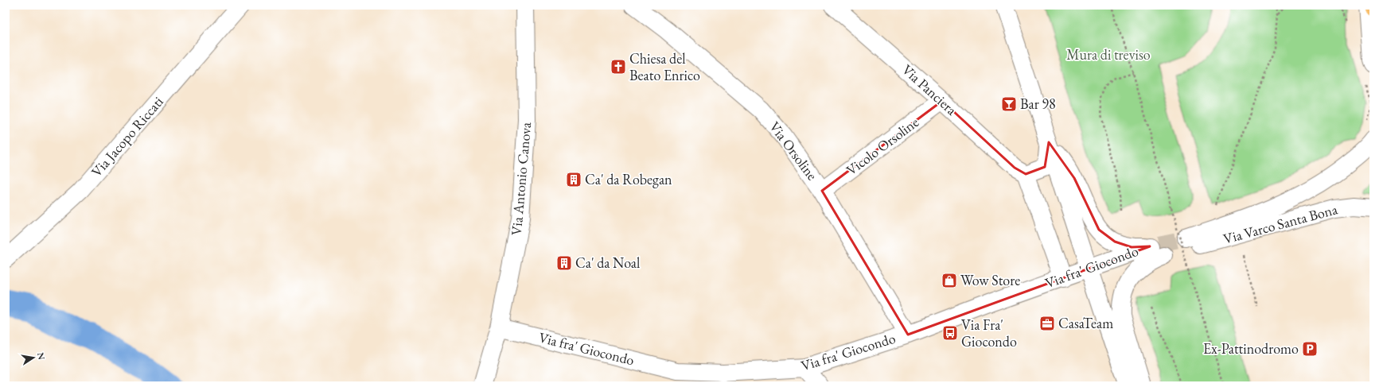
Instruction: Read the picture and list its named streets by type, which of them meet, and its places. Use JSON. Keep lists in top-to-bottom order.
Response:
{
  "streets": {
    "street": [
      "Via Panciera",
      "Via Jacopo Riccati",
      "Vicolo Orsoline",
      "Via Orsoline",
      "Via Antonio Canova",
      "Via Varco Santa Bona",
      "Via fra' Giocondo"
    ]
  },
  "crossings": [
    ["Via Panciera", "Vicolo Orsoline"],
    ["Vicolo Orsoline", "Via Orsoline"],
    ["Via Orsoline", "Via fra' Giocondo"],
    ["Via Antonio Canova", "Via fra' Giocondo"]
  ],
  "parks": ["Mura di treviso"],
  "places": {
    "church": ["Chiesa del Beato Enrico"],
    "bar": ["Bar 98"],
    "building": ["Ca' da Robegan", "Ca' da Noal"],
    "shop": ["Wow Store"],
    "office": ["CasaTeam"],
    "bus stop": ["Via Fra' Giocondo"],
    "parking": ["Ex-Pattinodromo"]
  },
  "north": "right"
}
